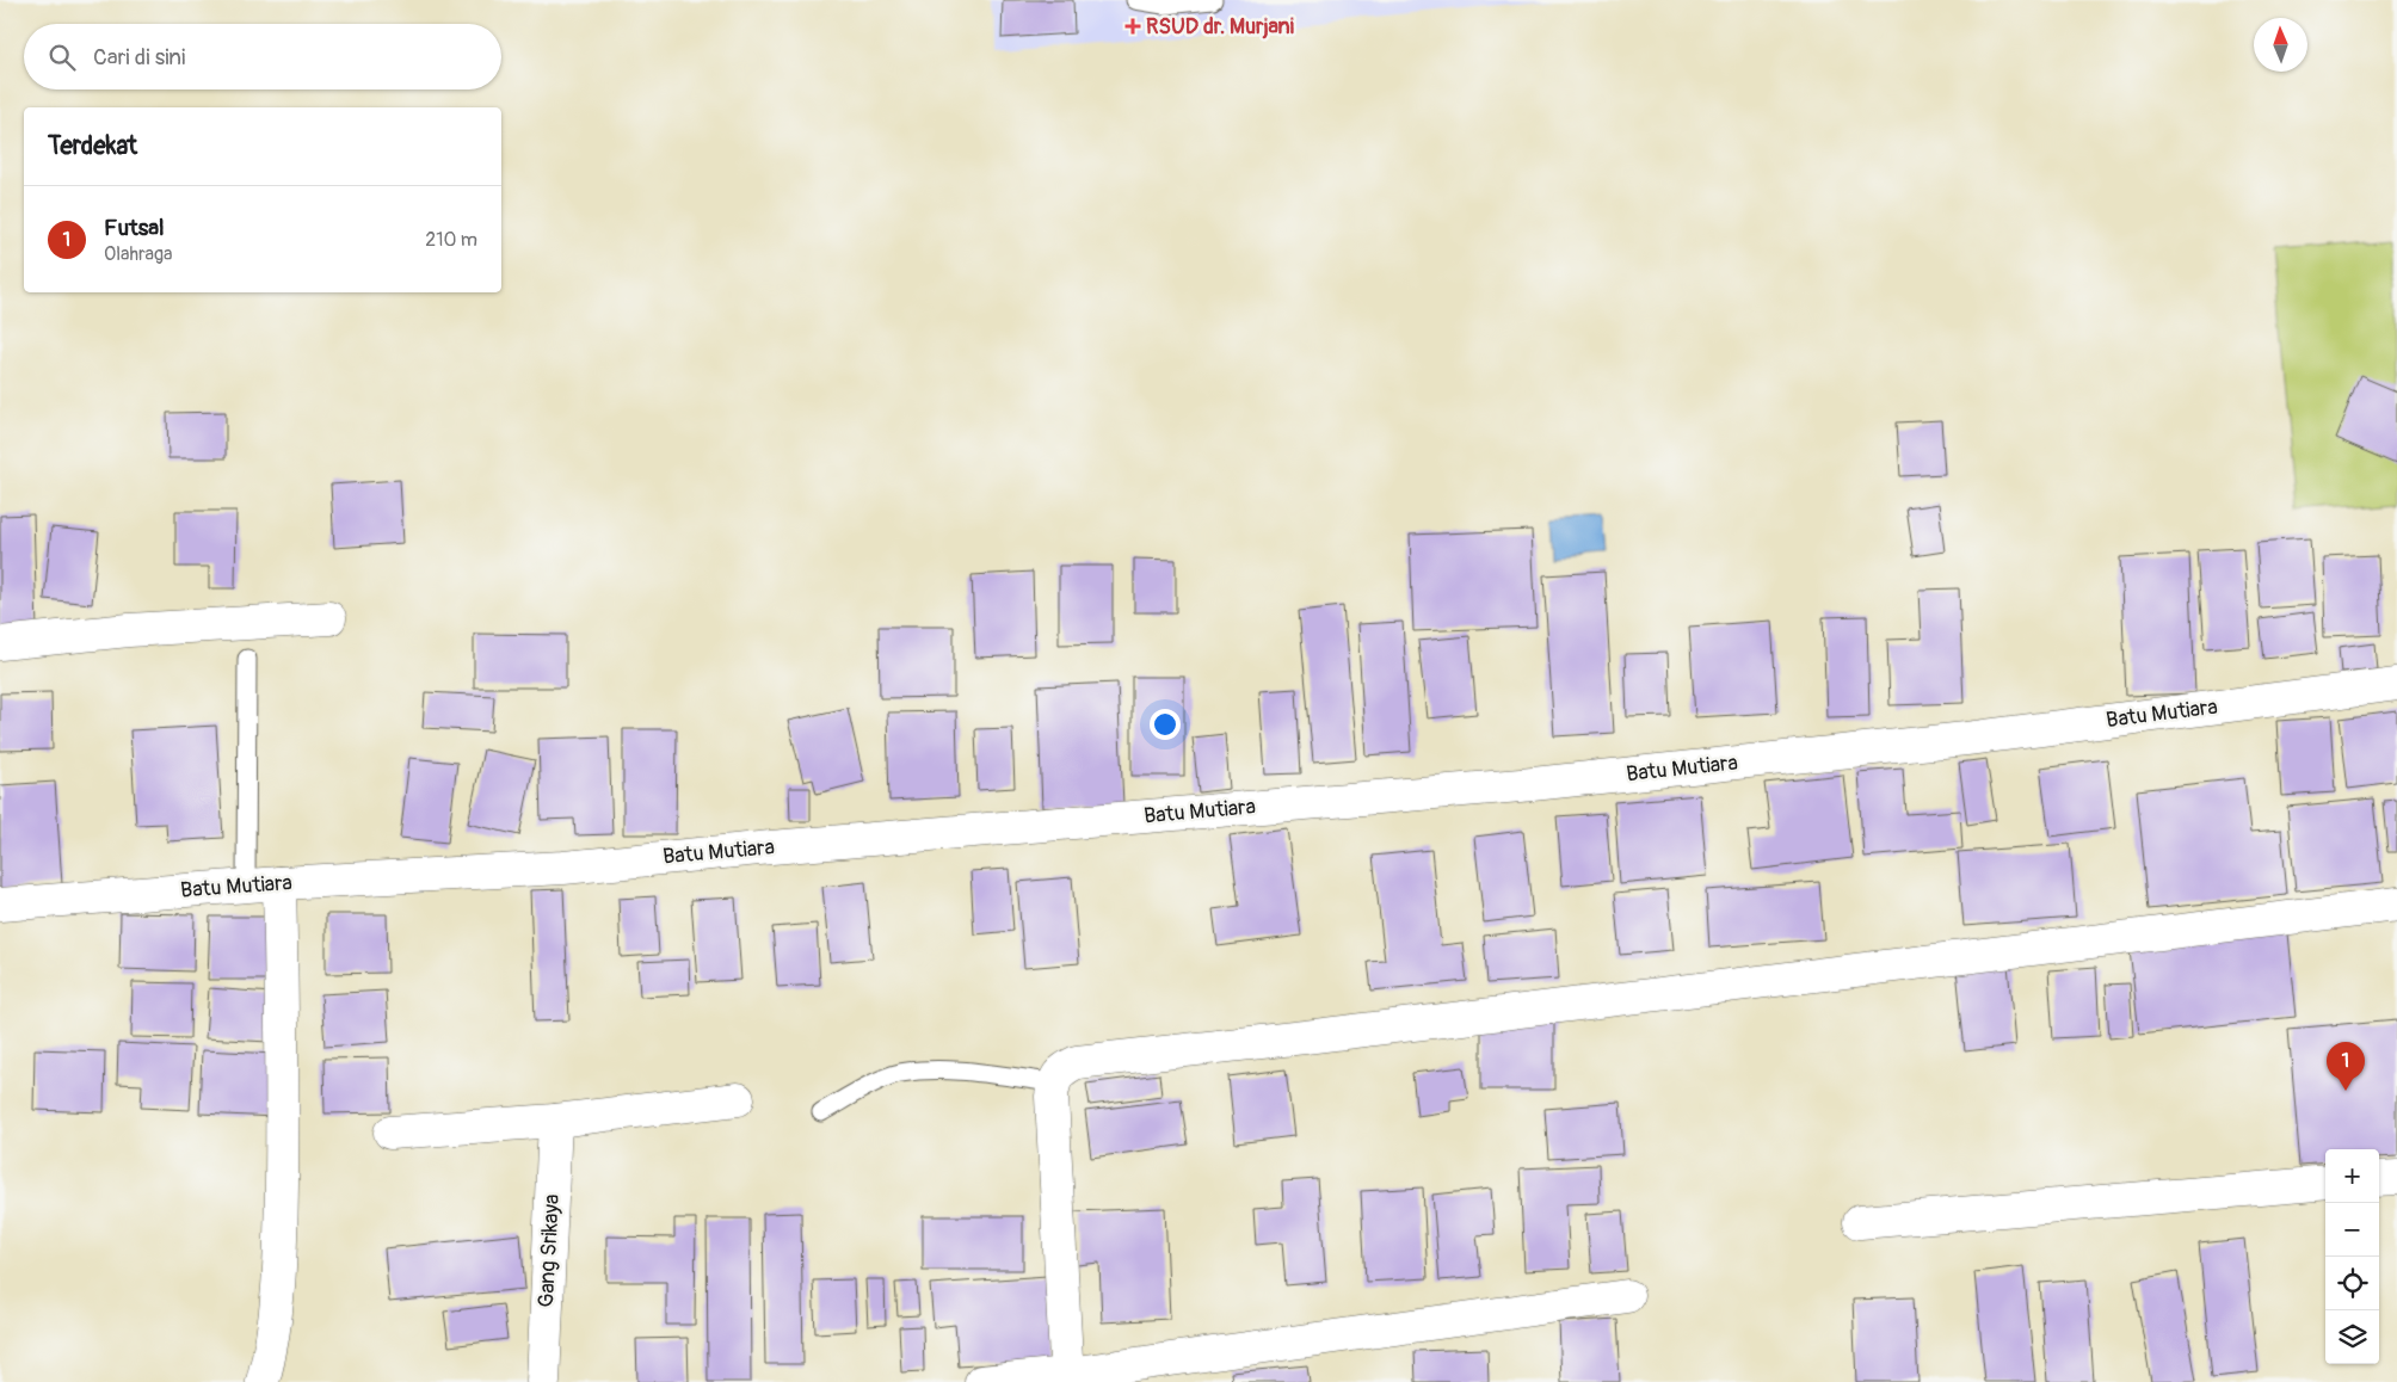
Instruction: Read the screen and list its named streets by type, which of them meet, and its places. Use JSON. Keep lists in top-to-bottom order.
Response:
{
  "streets": {
    "street": ["Batu Mutiara", "Gang Srikaya"]
  },
  "places": {
    "health": ["RSUD dr. Murjani"]
  },
  "north": "top",
  "page": {
    "search": "Cari di sini",
    "heading": "Terdekat",
    "list": [
      {
        "mark": "1",
        "name": "Futsal",
        "note": "Olahraga",
        "value": "210 m"
      }
    ],
    "pins": "1",
    "map_buttons": ["+", "−"]
  }
}
